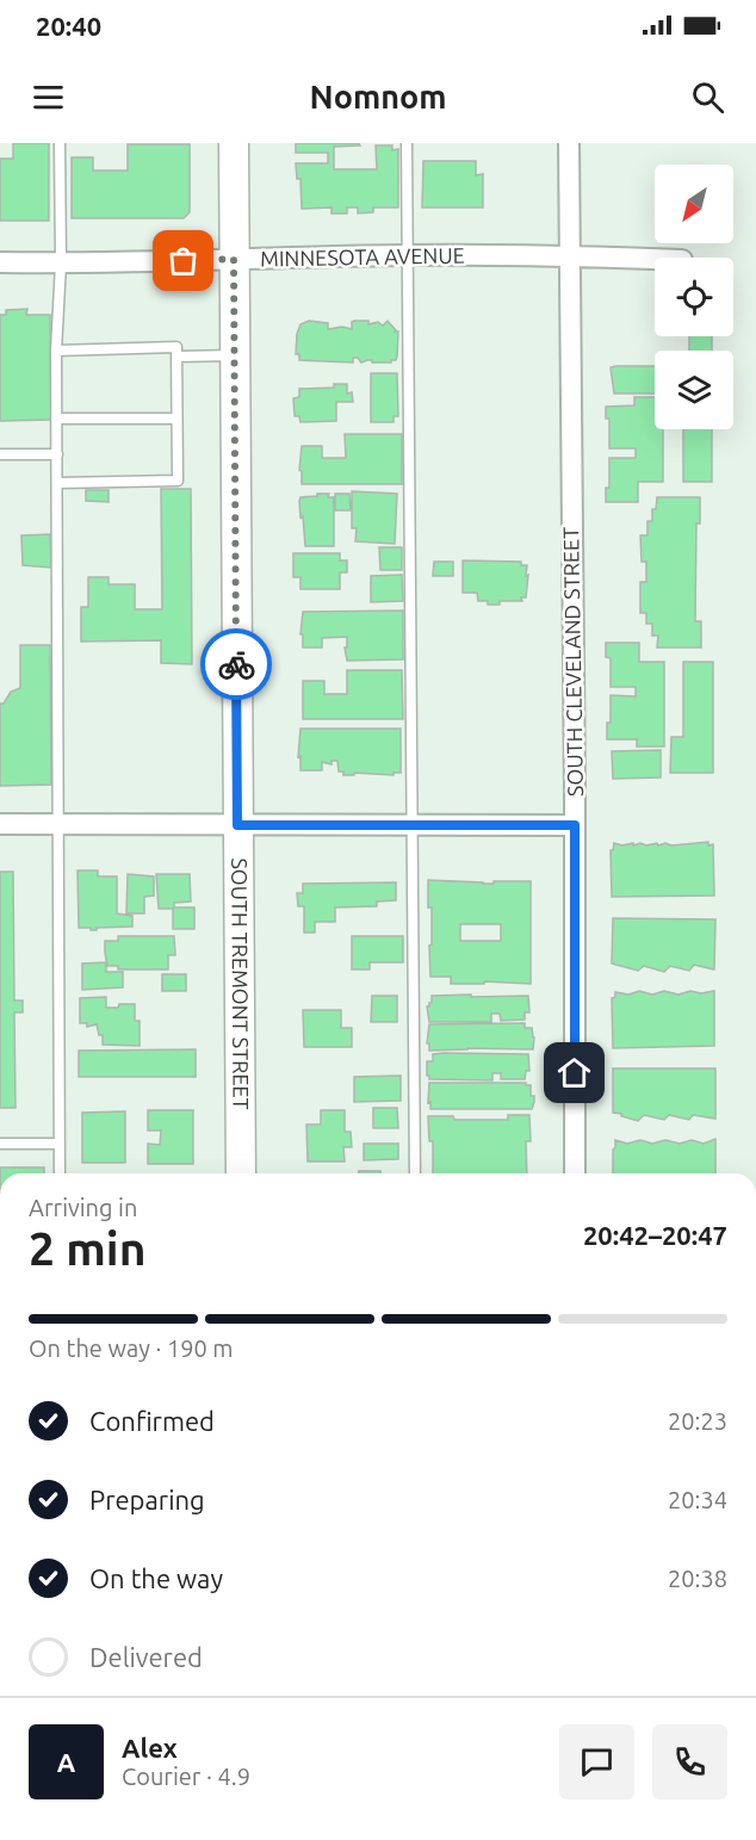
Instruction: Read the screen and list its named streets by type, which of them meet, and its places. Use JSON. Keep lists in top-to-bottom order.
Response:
{
  "streets": {
    "street": ["MINNESOTA AVENUE", "SOUTH CLEVELAND STREET", "SOUTH TREMONT STREET"]
  },
  "crossings": [
    ["MINNESOTA AVENUE", "SOUTH CLEVELAND STREET"],
    ["MINNESOTA AVENUE", "SOUTH TREMONT STREET"]
  ],
  "north": "bottom left",
  "page": {
    "status": "20:40",
    "header": "Nomnom",
    "heading": ["2 min", "Arriving in", "20:42–20:47"],
    "panel": ["Alex", "Courier · 4.9"],
    "bar": "On the way · 190 m",
    "list": [
      ["Confirmed", "20:23"],
      ["Preparing", "20:34"],
      ["On the way", "20:38"],
      "Delivered"
    ],
    "round": "A"
  }
}
